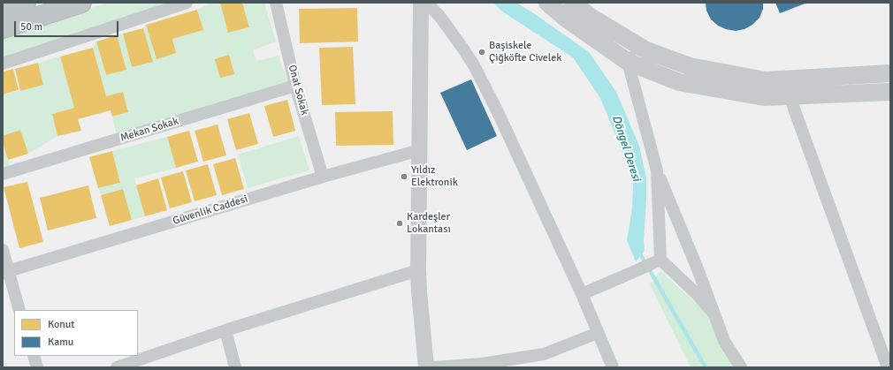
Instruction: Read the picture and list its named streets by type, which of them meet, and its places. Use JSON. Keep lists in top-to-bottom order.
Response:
{
  "streets": {
    "street": ["Onat Sokak", "Mekan Sokak", "Güvenlik Caddesi"]
  },
  "crossings": [
    ["Onat Sokak", "Mekan Sokak"],
    ["Onat Sokak", "Güvenlik Caddesi"]
  ],
  "water": ["Döngel Deresi"],
  "places": ["Başiskele Çiğköfte Civelek", "Yıldız Elektronik", "Kardeşler Lokantası"],
  "legend": ["Konut", "Kamu"],
  "scale_bar": "50 m"
}
